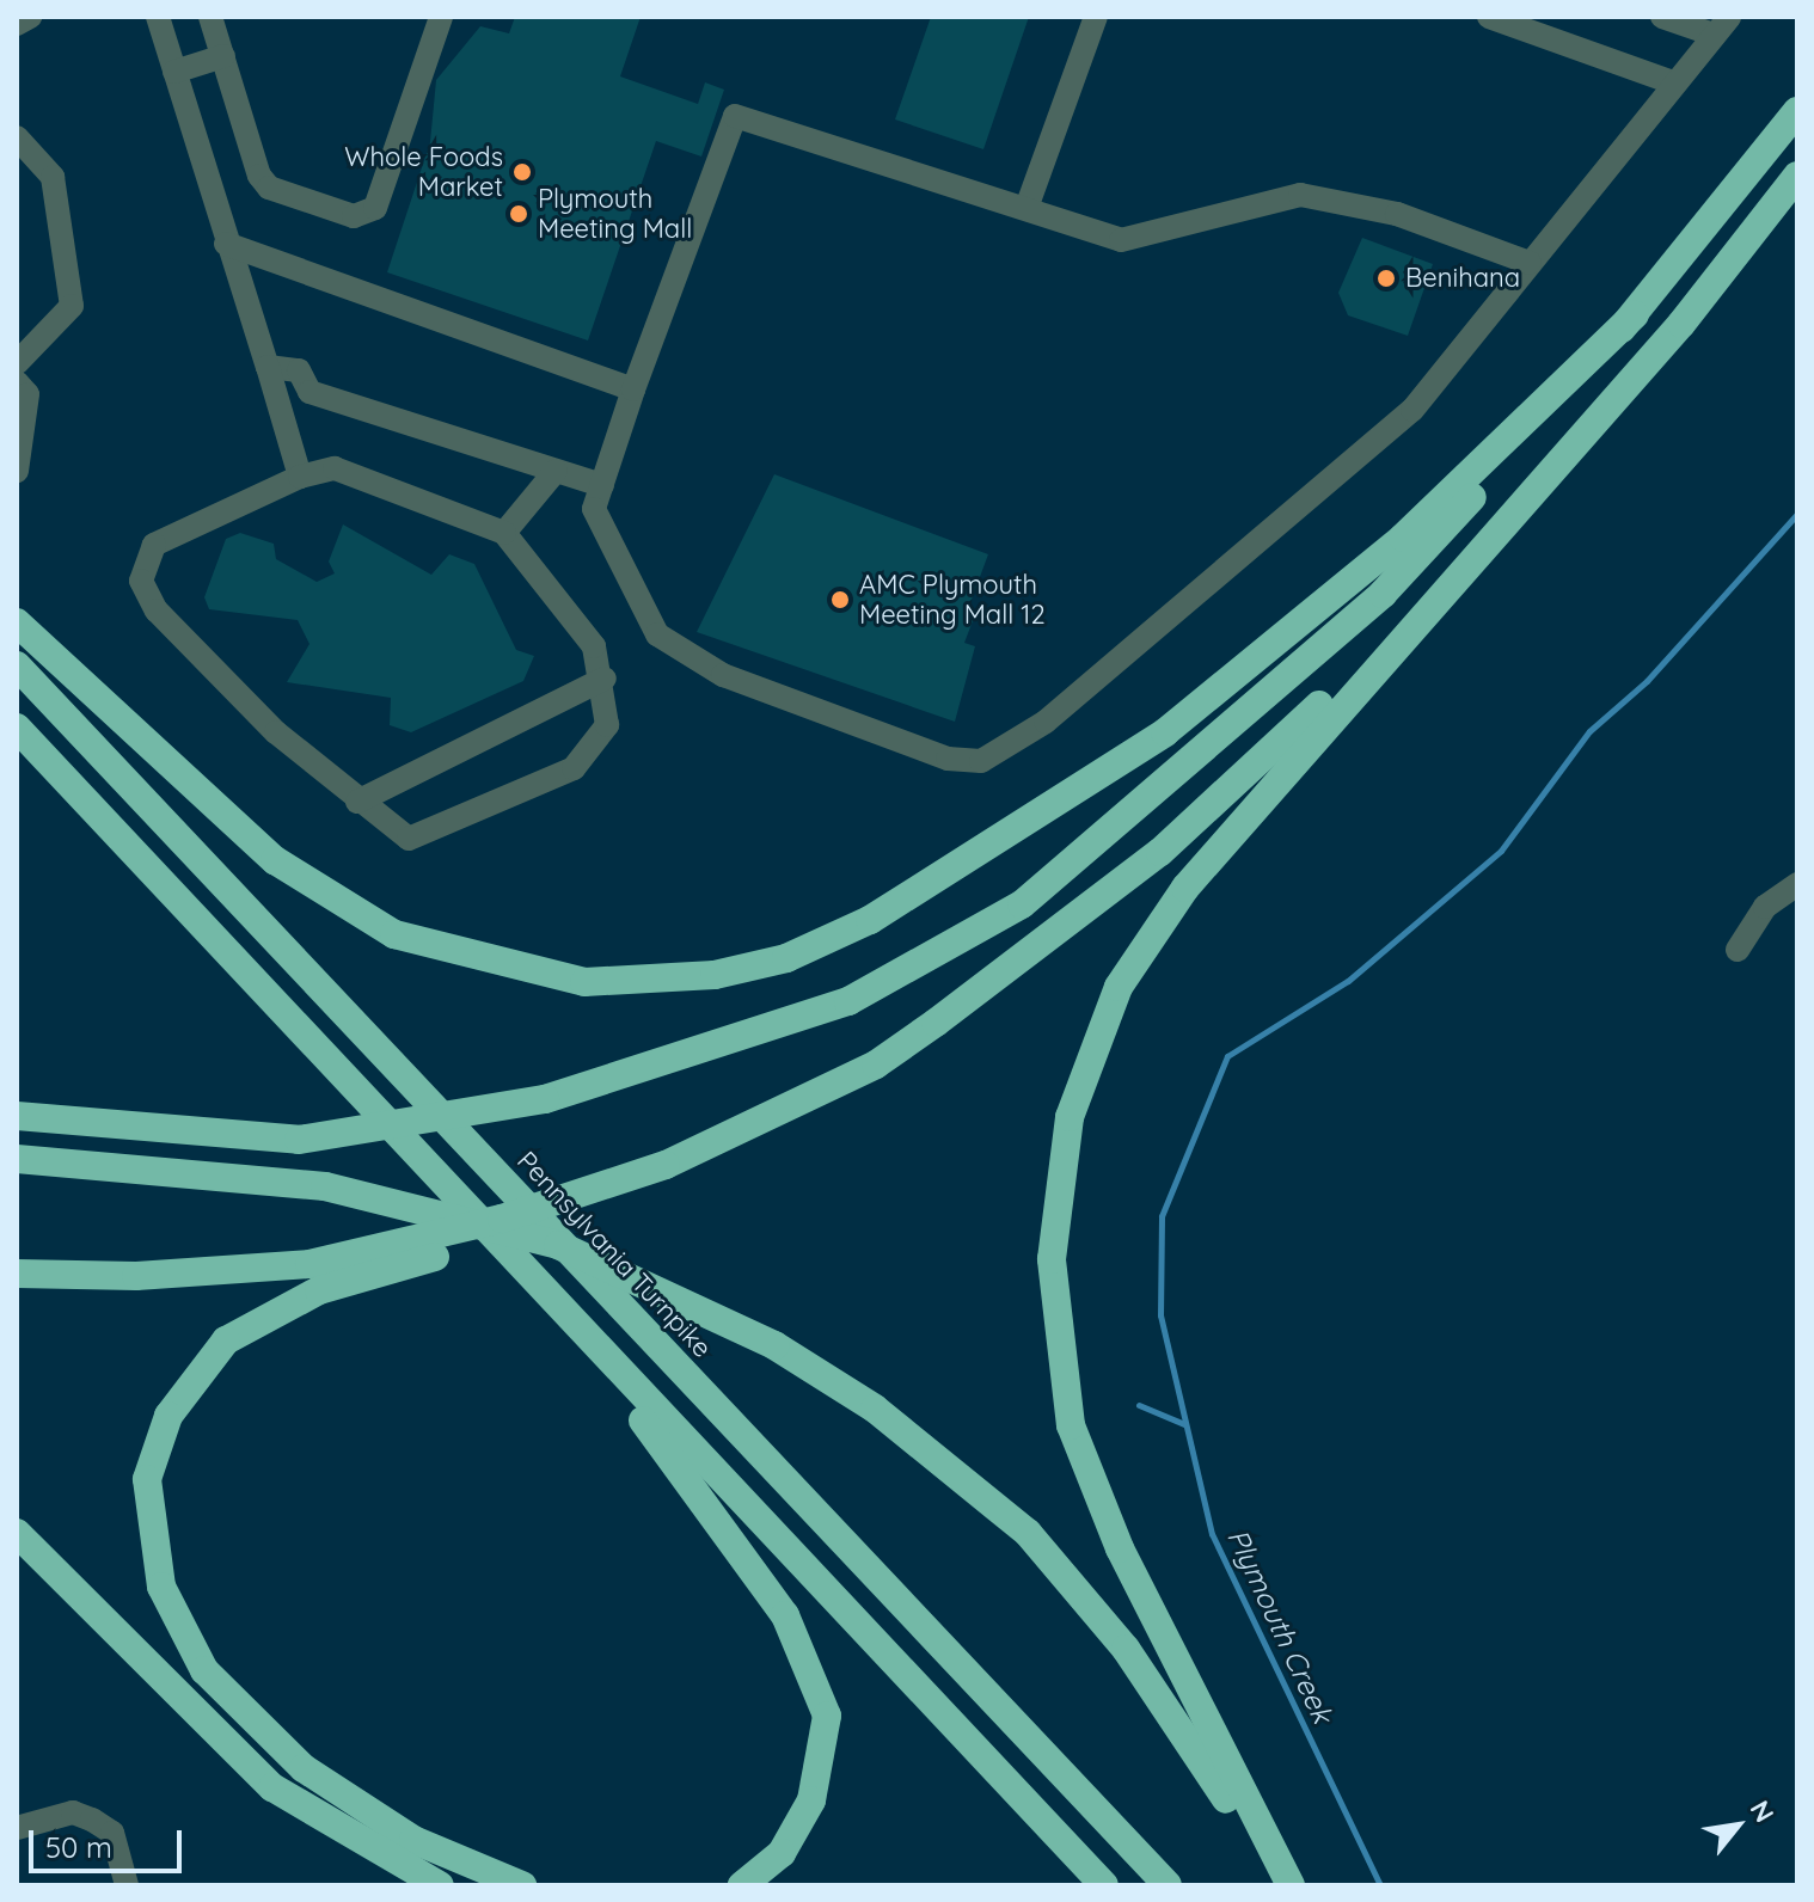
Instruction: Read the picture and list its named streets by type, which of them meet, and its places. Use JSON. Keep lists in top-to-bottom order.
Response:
{
  "streets": {
    "highway": ["Pennsylvania Turnpike"]
  },
  "water": ["Plymouth Creek"],
  "places": [
    "Whole Foods Market",
    "Plymouth Meeting Mall",
    "Benihana",
    "AMC Plymouth Meeting Mall 12"
  ],
  "scale_bar": "50 m",
  "north": "top right"
}
